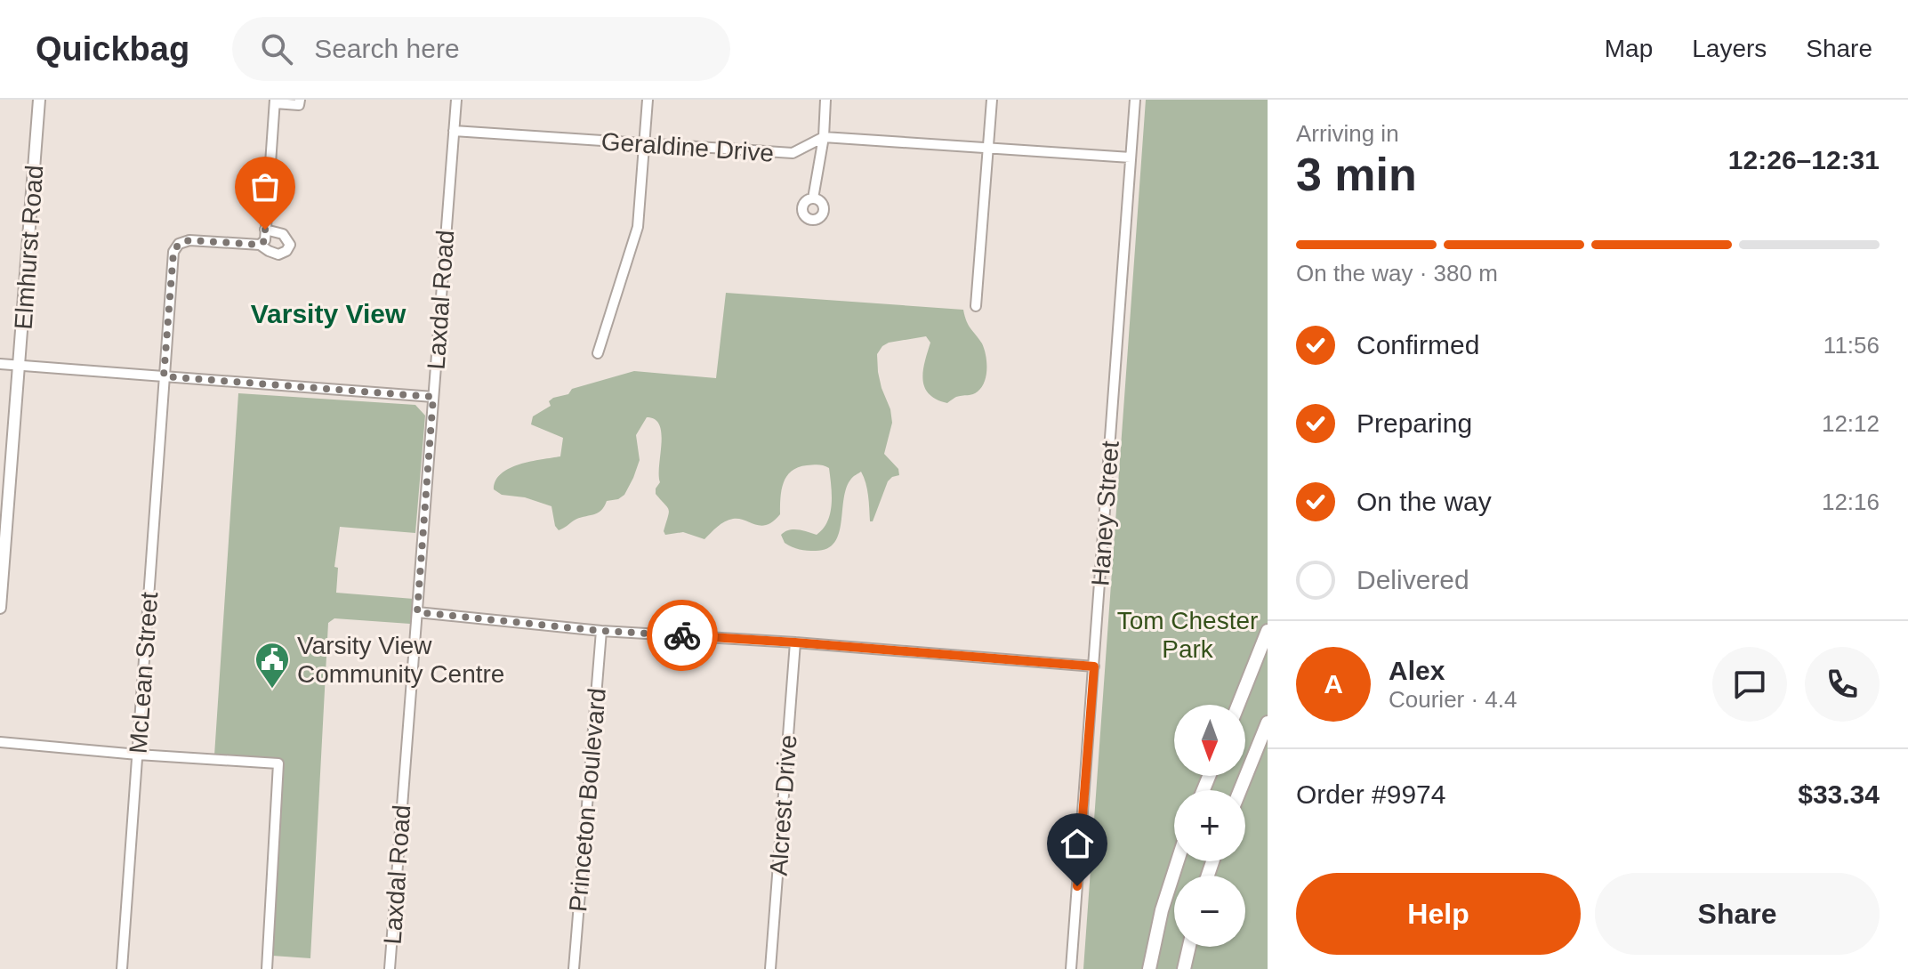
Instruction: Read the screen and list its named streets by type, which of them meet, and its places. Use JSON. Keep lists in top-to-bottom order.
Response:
{
  "streets": {
    "street": [
      "Geraldine Drive",
      "Elmhurst Road",
      "Laxdal Road",
      "Haney Street",
      "McLean Street",
      "Princeton Boulevard",
      "Alcrest Drive"
    ]
  },
  "crossings": [
    ["Geraldine Drive", "Laxdal Road"]
  ],
  "districts": ["Varsity View"],
  "parks": ["Tom Chester Park"],
  "places": {
    "public building": ["Varsity View Community Centre"]
  },
  "north": "bottom",
  "page": {
    "header": "Quickbag",
    "search": "Search here",
    "nav": ["Map", "Layers", "Share"],
    "heading": ["3 min", "Arriving in", "12:26–12:31"],
    "panel": [
      "Alex",
      "Courier · 4.4",
      "Order #9974",
      "$33.34"
    ],
    "bar": "On the way · 380 m",
    "list": [
      ["Confirmed", "11:56"],
      ["Preparing", "12:12"],
      ["On the way", "12:16"],
      "Delivered"
    ],
    "round": "A",
    "map_buttons": ["+", "−"],
    "buttons": ["Help", "Share"]
  }
}
